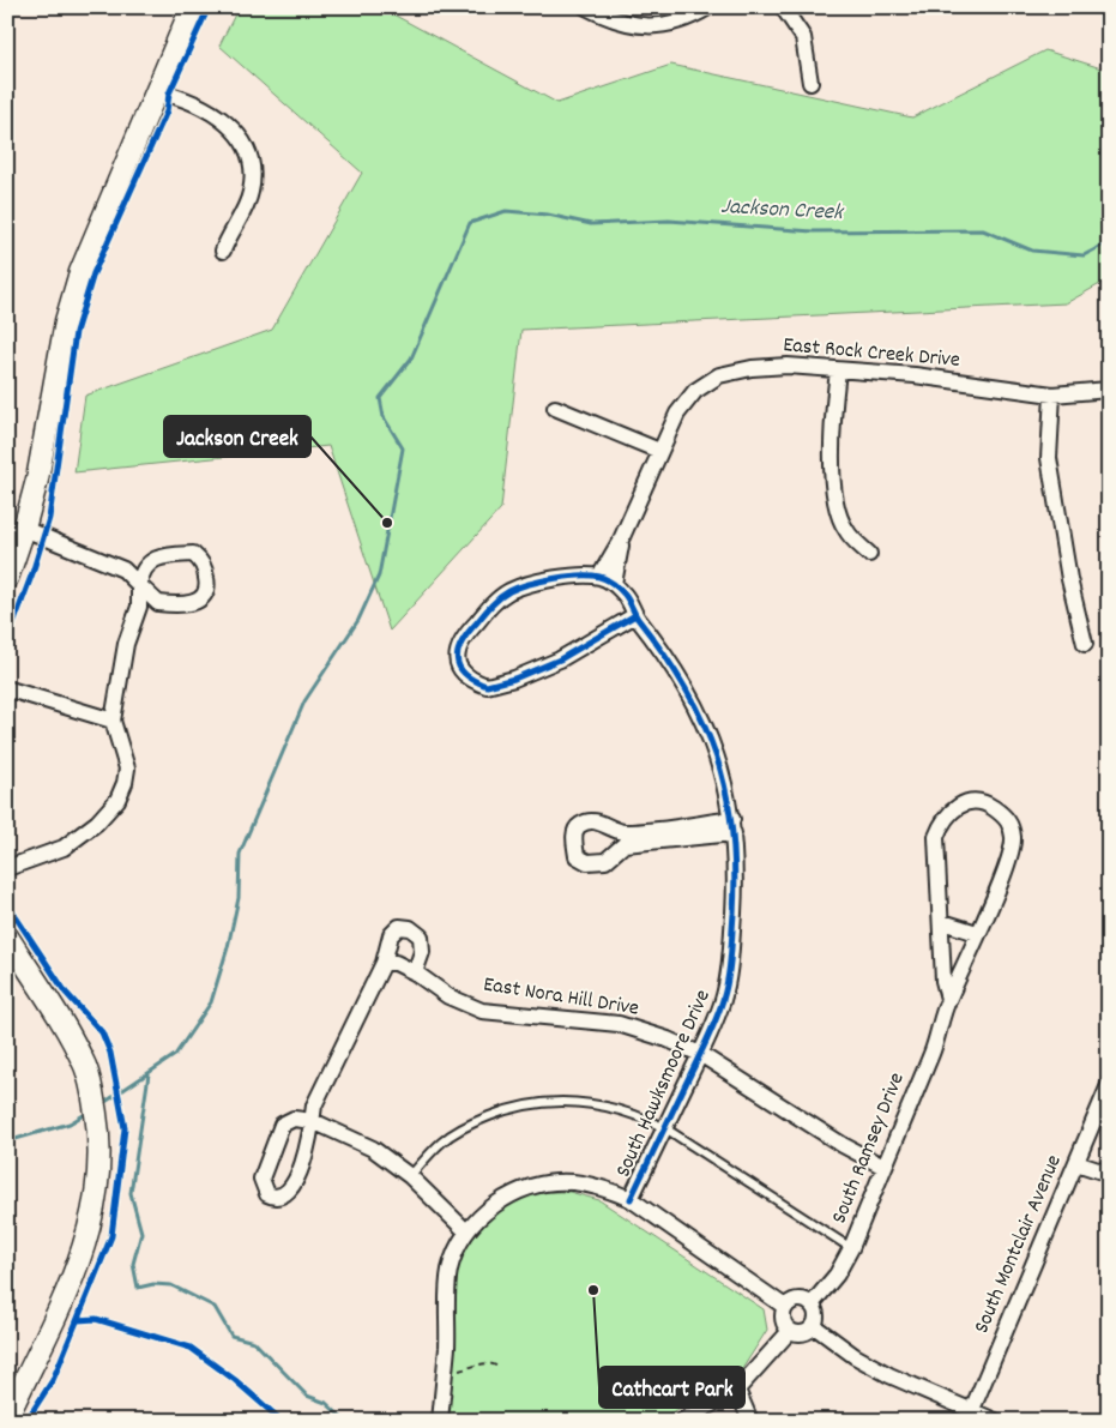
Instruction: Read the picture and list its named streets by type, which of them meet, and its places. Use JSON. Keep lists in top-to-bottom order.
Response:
{
  "streets": {
    "street": [
      "East Rock Creek Drive",
      "East Nora Hill Drive",
      "South Hawksmoore Drive",
      "South Ramsey Drive",
      "South Montclair Avenue"
    ]
  },
  "crossings": [
    ["East Rock Creek Drive", "South Hawksmoore Drive"],
    ["East Nora Hill Drive", "South Hawksmoore Drive"],
    ["East Nora Hill Drive", "South Ramsey Drive"]
  ],
  "water": ["Jackson Creek"],
  "places": ["Jackson Creek", "Cathcart Park"]
}
